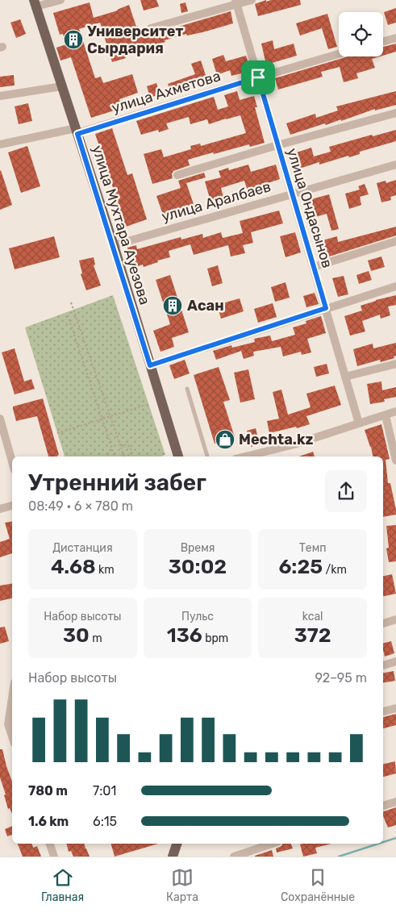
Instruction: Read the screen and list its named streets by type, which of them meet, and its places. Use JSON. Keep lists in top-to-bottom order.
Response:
{
  "streets": {
    "main road": ["улица Мухтара Ауезова"],
    "street": ["улица Ахметова", "улица Аралбаев", "улица Ондасынов"]
  },
  "crossings": [
    ["улица Ахметова", "улица Ондасынов"],
    ["улица Ахметова", "улица Мухтара Ауезова"],
    ["улица Аралбаев", "улица Ондасынов"],
    ["улица Аралбаев", "улица Мухтара Ауезова"]
  ],
  "places": {
    "building": ["Университет Сырдария", "Асан"],
    "shop": ["Mechta.kz"]
  },
  "page": {
    "heading": ["Утренний забег", "08:49 · 6 × 780 m"],
    "stats": [
      ["Дистанция", "4.68 km"],
      ["Время", "30:02"],
      ["Темп", "6:25 /km"],
      ["Набор высоты", "30 m"],
      ["Пульс", "136 bpm"],
      ["kcal", "372"]
    ],
    "chart": ["Набор высоты", "92–95 m"],
    "list": [
      {
        "name": "780 m",
        "note": "7:01"
      },
      {
        "name": "1.6 km",
        "note": "6:15"
      }
    ],
    "tabs": ["Главная", "Карта", "Сохранённые"]
  }
}
